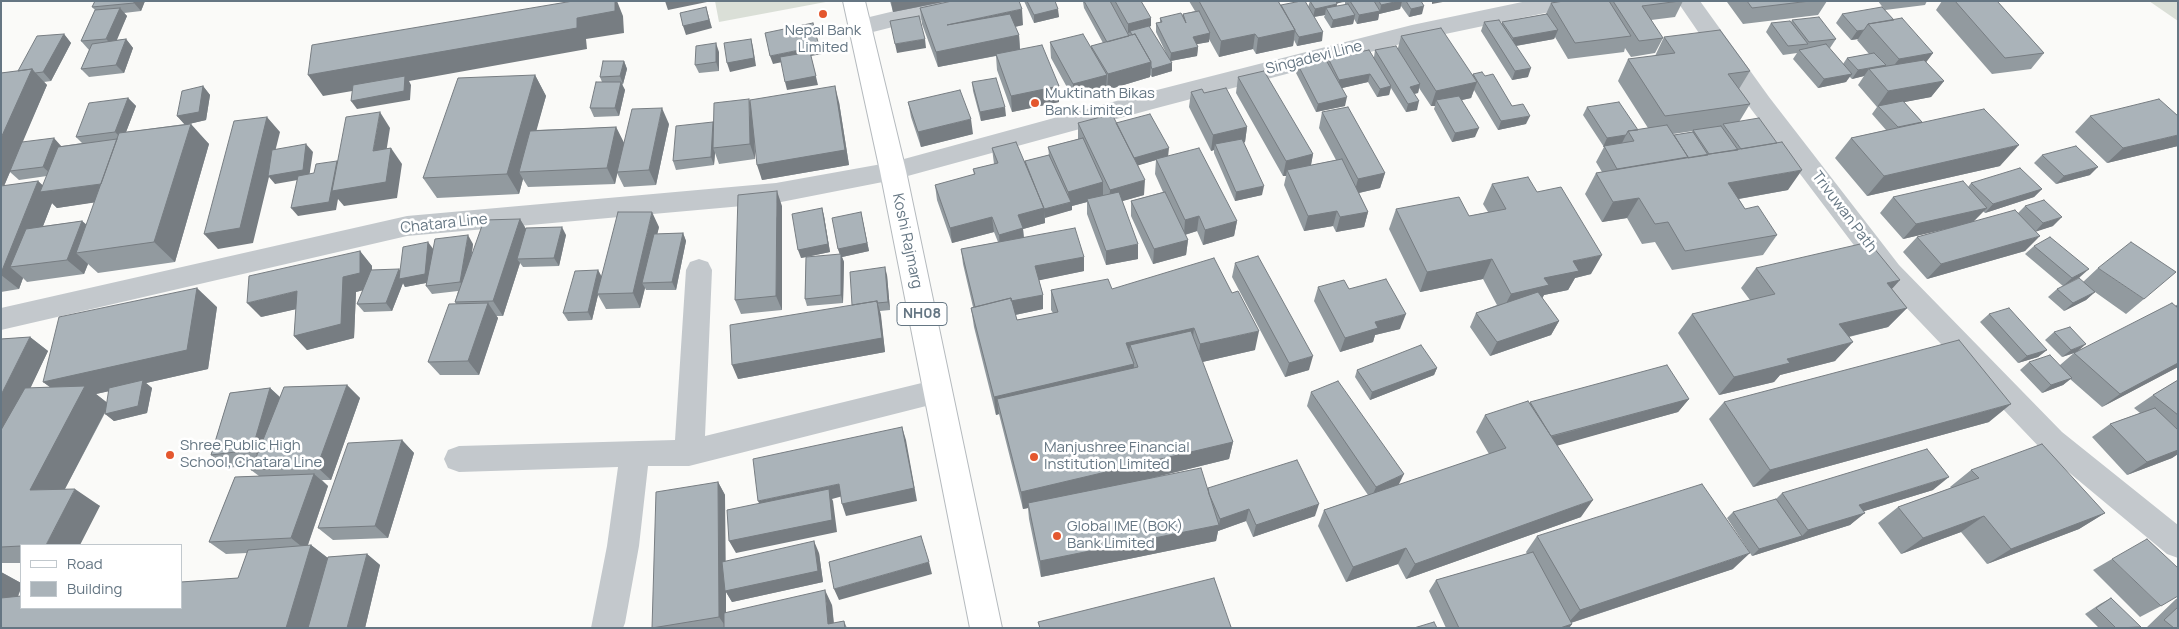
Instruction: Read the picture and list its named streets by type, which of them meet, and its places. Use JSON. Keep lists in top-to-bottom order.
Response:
{
  "streets": {
    "main road": ["Koshi Rajmarg", "NH08"],
    "street": ["Singadevi Line", "Trivuwan Path", "Chatara Line"]
  },
  "crossings": [
    ["Singadevi Line", "Chatara Line"],
    ["Singadevi Line", "Koshi Rajmarg"],
    ["Chatara Line", "Koshi Rajmarg"]
  ],
  "places": [
    "Nepal Bank Limited",
    "Muktinath Bikas Bank Limited",
    "Shree Public High School, Chatara Line",
    "Manjushree Financial Institution Limited",
    "Global IME (BOK) Bank Limited"
  ],
  "legend": ["Road", "Building"]
}
